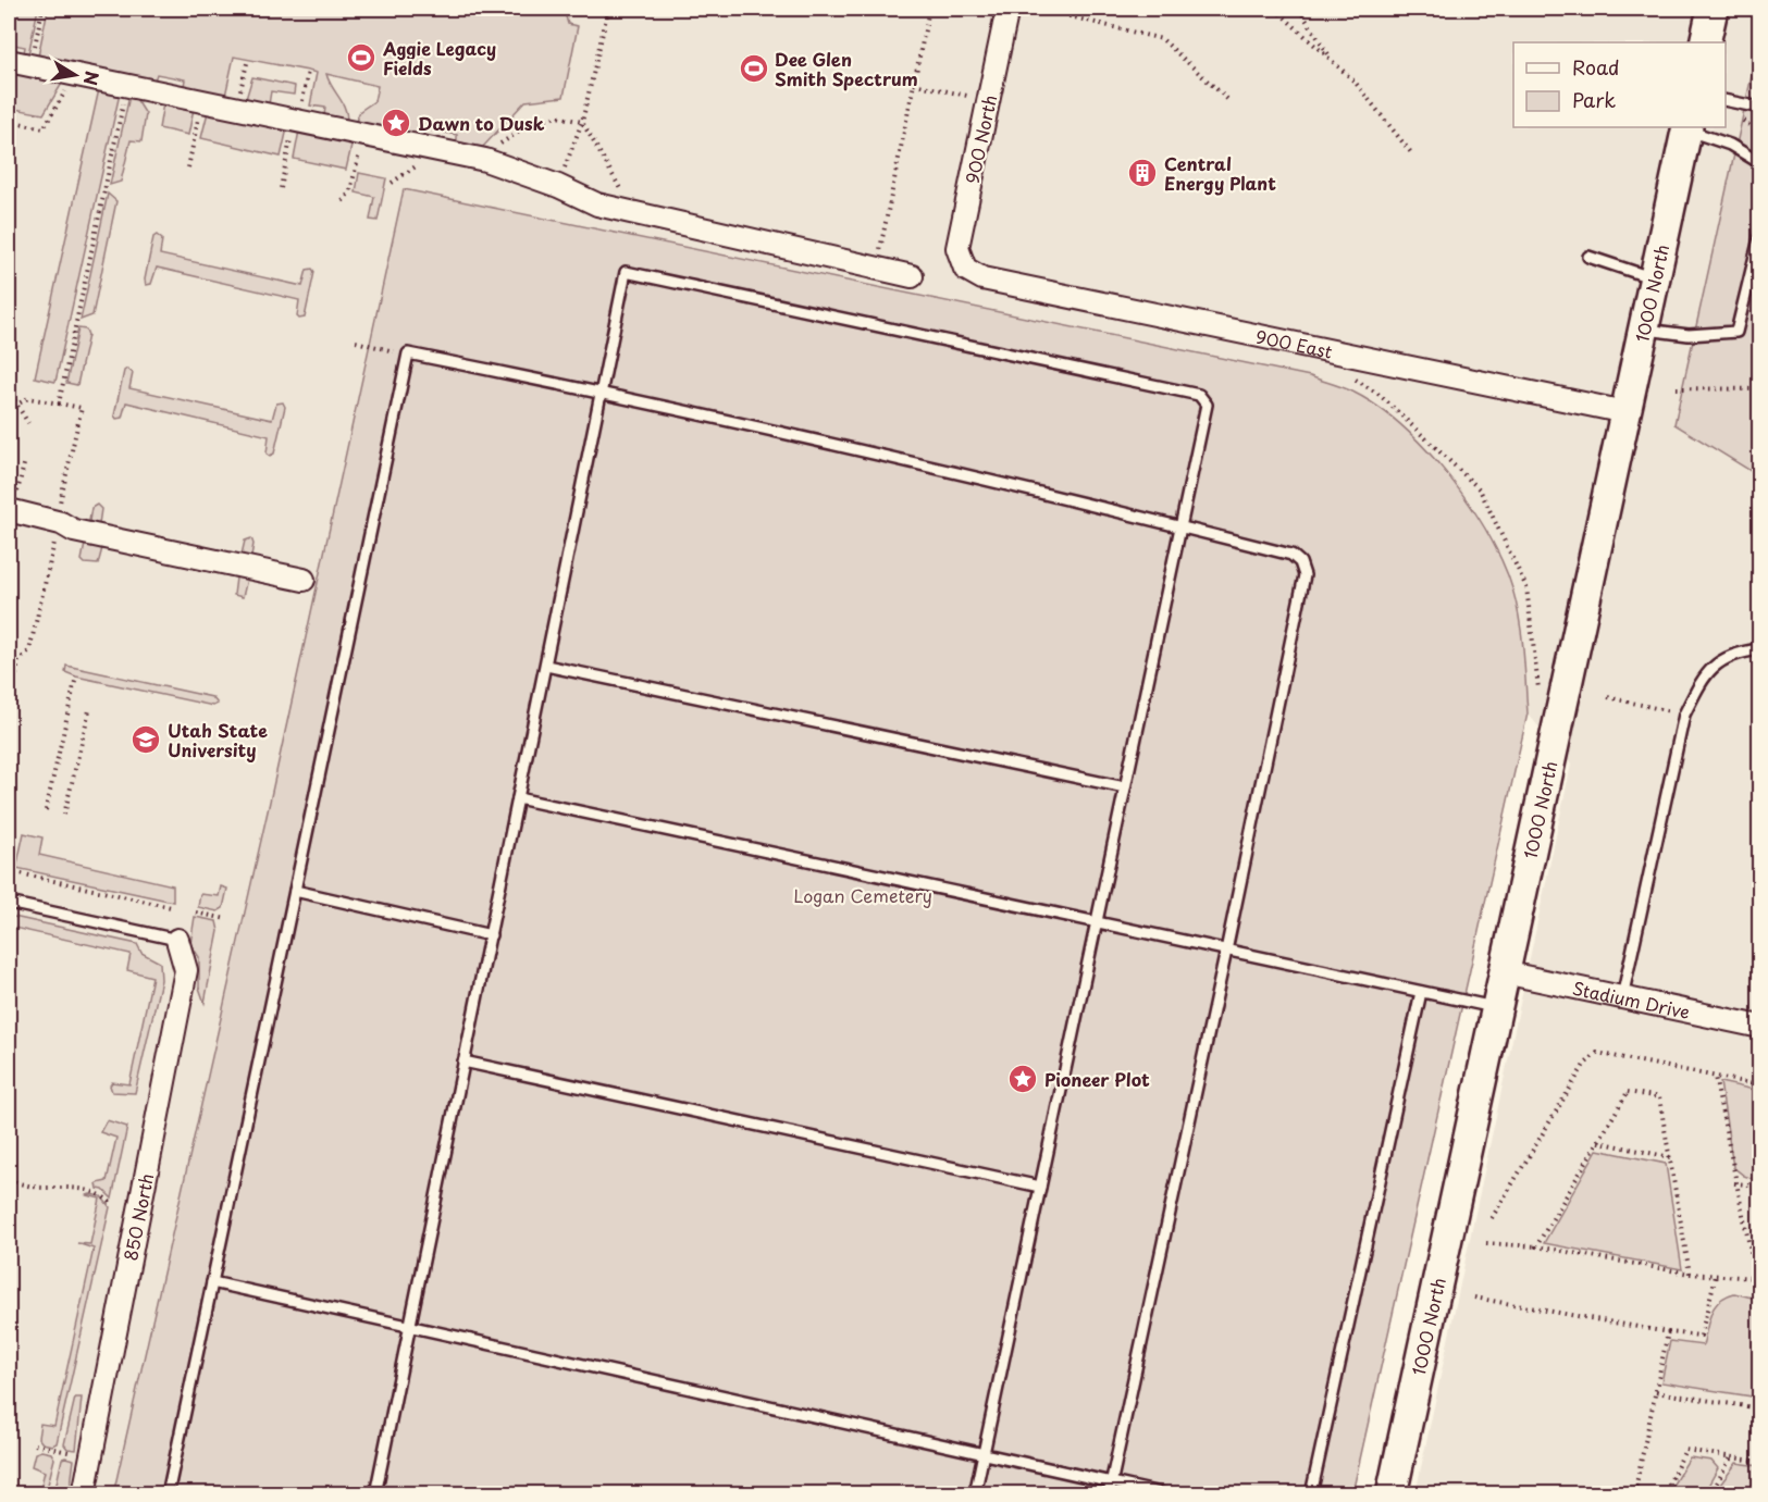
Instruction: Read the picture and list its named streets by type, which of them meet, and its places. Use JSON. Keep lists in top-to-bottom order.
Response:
{
  "streets": {
    "street": [
      "900 North",
      "1000 North",
      "900 East",
      "Stadium Drive",
      "850 North"
    ]
  },
  "crossings": [
    ["900 North", "900 East"],
    ["1000 North", "900 East"],
    ["1000 North", "Stadium Drive"]
  ],
  "parks": ["Logan Cemetery"],
  "places": {
    "sports": ["Aggie Legacy Fields", "Dee Glen Smith Spectrum"],
    "place": ["Dawn to Dusk", "Pioneer Plot"],
    "building": ["Central Energy Plant"],
    "school or university": ["Utah State University"]
  },
  "legend": ["Road", "Park"],
  "north": "right"
}
